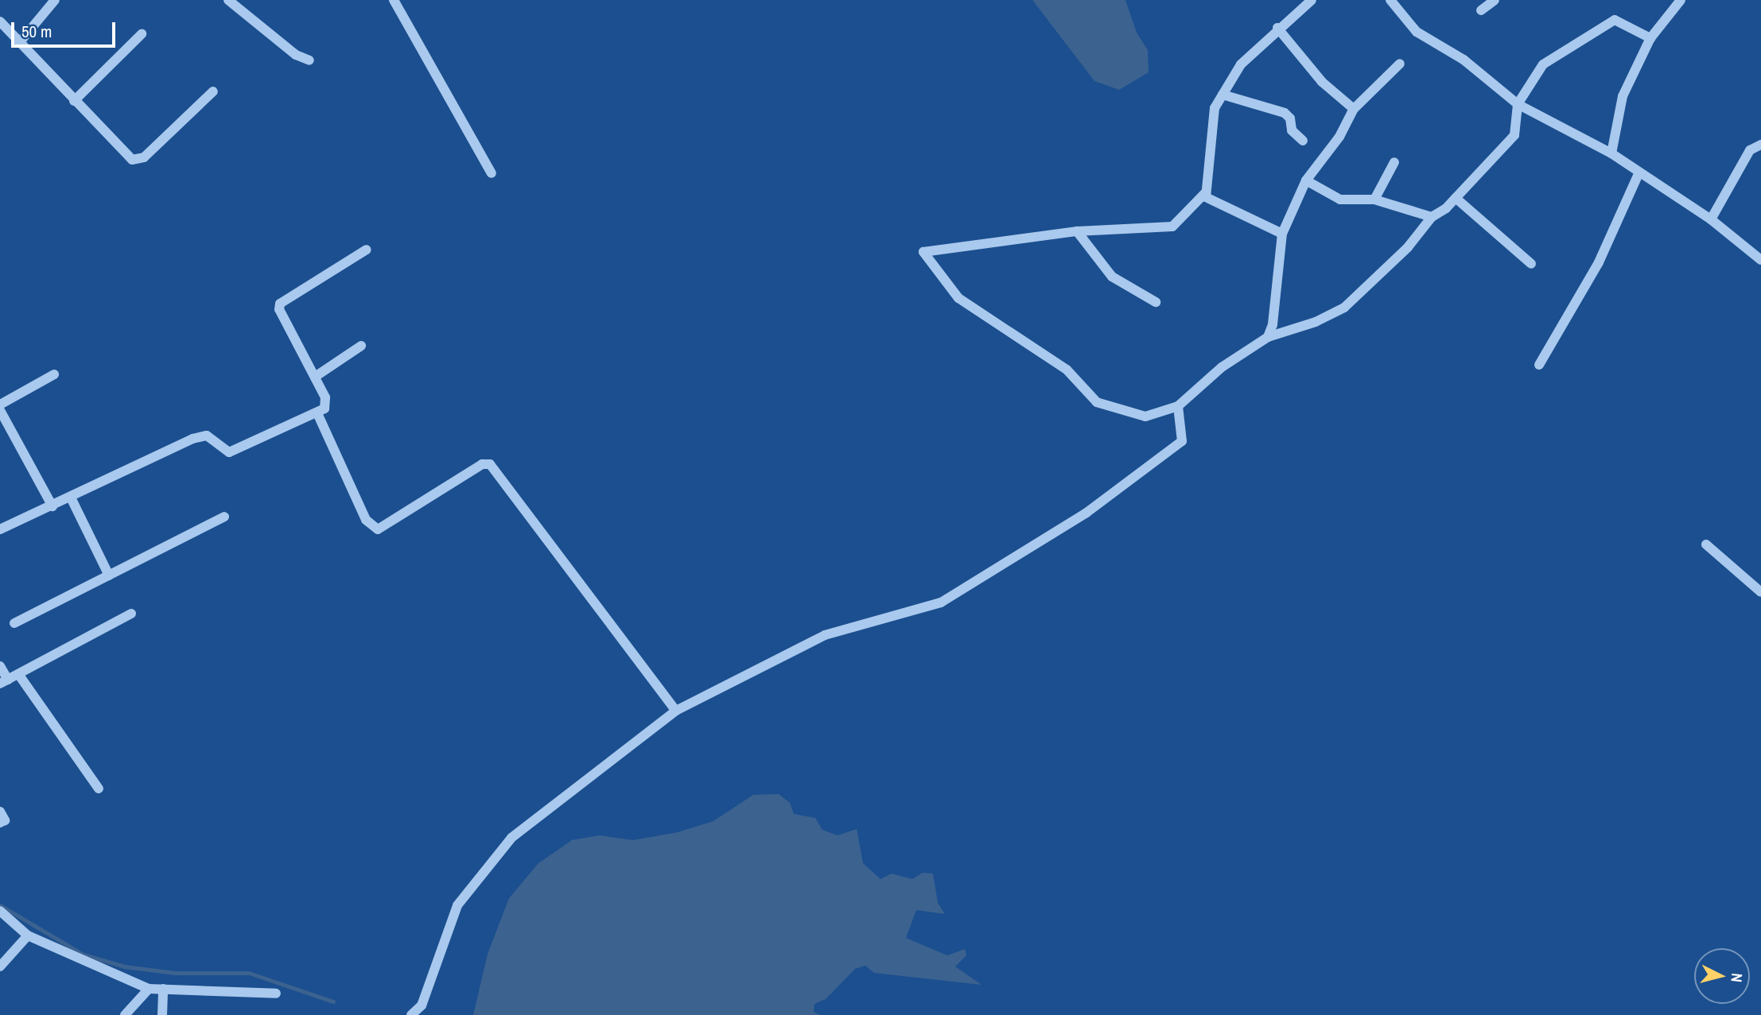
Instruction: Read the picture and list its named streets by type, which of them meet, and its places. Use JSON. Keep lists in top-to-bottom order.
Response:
{
  "scale_bar": "50 m",
  "north": "right"
}
